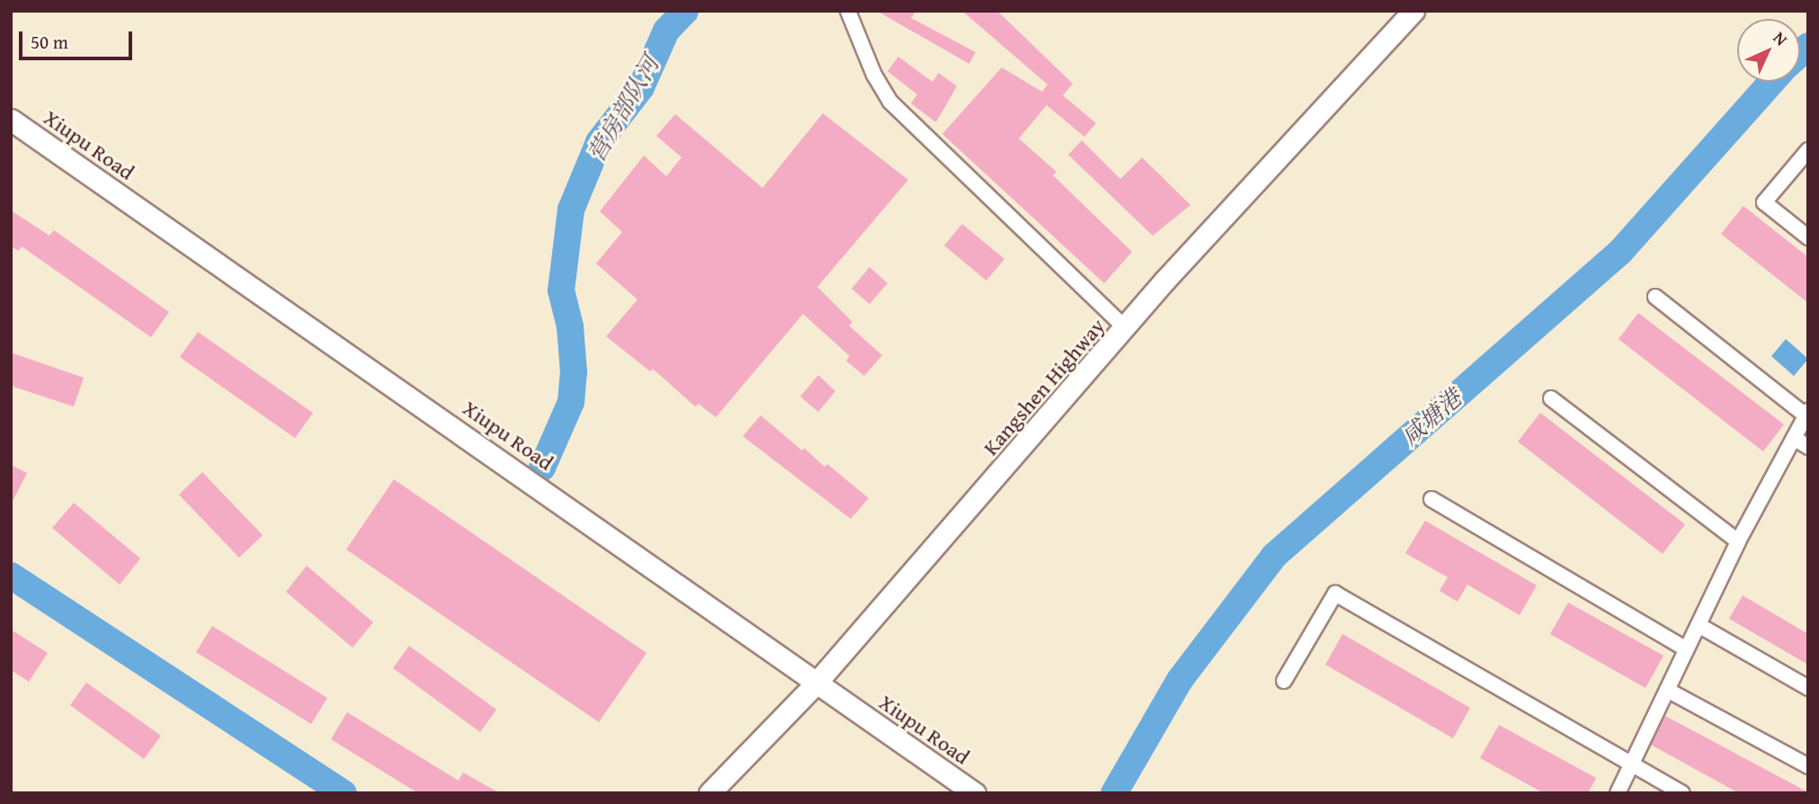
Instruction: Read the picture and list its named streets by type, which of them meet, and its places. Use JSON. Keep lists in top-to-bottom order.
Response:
{
  "streets": {
    "main road": ["Xiupu Road", "Kangshen Highway"]
  },
  "crossings": [
    ["Xiupu Road", "Kangshen Highway"]
  ],
  "water": ["营房部队河", "咸塘港"],
  "scale_bar": "50 m",
  "north": "top right"
}
